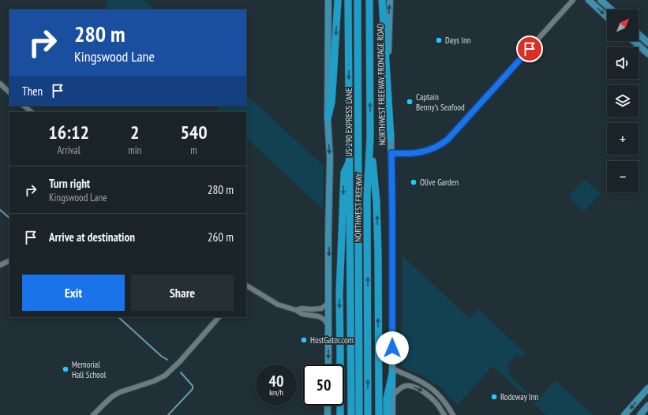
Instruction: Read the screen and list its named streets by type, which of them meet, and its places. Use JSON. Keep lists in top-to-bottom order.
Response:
{
  "streets": {
    "highway": ["US 290 EXPRESS LANE", "NORTHWEST FREEWAY"],
    "main road": ["NORTHWEST FREEWAY FRONTAGE ROAD"]
  },
  "places": [
    "Days Inn",
    "Captain Benny's Seafood",
    "Olive Garden",
    "HostGator.com",
    "Memorial Hall School",
    "Rodeway Inn"
  ],
  "north": "top right",
  "page": {
    "map_buttons": ["+", "−"],
    "turn": ["280 m", "Kingswood Lane"],
    "then": "Then",
    "eta": [
      "16:12",
      "Arrival",
      "2",
      "min",
      "540",
      "m"
    ],
    "list": [
      {
        "name": "Turn right",
        "note": "Kingswood Lane",
        "value": "280 m"
      },
      {
        "name": "Arrive at destination",
        "value": "260 m"
      }
    ],
    "buttons": ["Exit", "Share"],
    "speed": "40 km/h",
    "limit": "50"
  }
}
